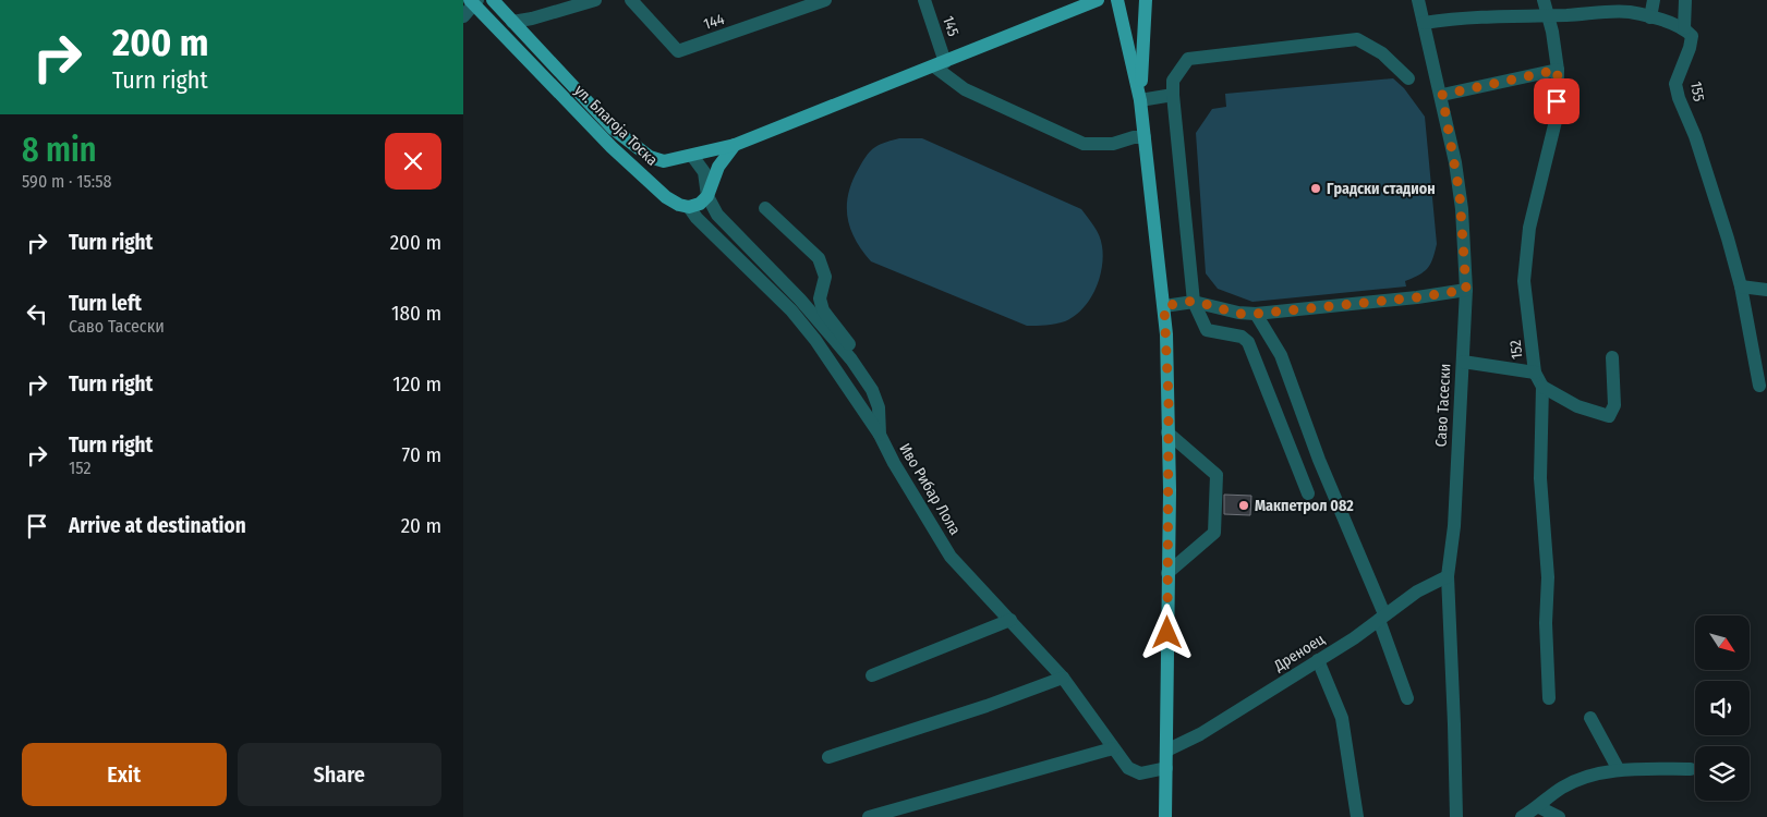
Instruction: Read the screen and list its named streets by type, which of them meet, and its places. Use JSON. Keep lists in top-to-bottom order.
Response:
{
  "streets": {
    "main road": ["ул. Благоја Тоска"],
    "street": [
      "144",
      "145",
      "155",
      "152",
      "Саво Тасески",
      "Иво Рибар Лола",
      "Дреноец"
    ]
  },
  "crossings": [
    ["ул. Благоја Тоска", "Иво Рибар Лола"],
    ["Саво Тасески", "Дреноец"]
  ],
  "places": ["Градски стадион", "Макпетрол 082"],
  "north": "bottom right",
  "page": {
    "turn": ["200 m", "Turn right"],
    "heading": ["8 min", "590 m · 15:58"],
    "list": [
      {
        "name": "Turn right",
        "value": "200 m"
      },
      {
        "name": "Turn left",
        "note": "Саво Тасески",
        "value": "180 m"
      },
      {
        "name": "Turn right",
        "value": "120 m"
      },
      {
        "name": "Turn right",
        "note": "152",
        "value": "70 m"
      },
      {
        "name": "Arrive at destination",
        "value": "20 m"
      }
    ],
    "buttons": ["Exit", "Share"]
  }
}
